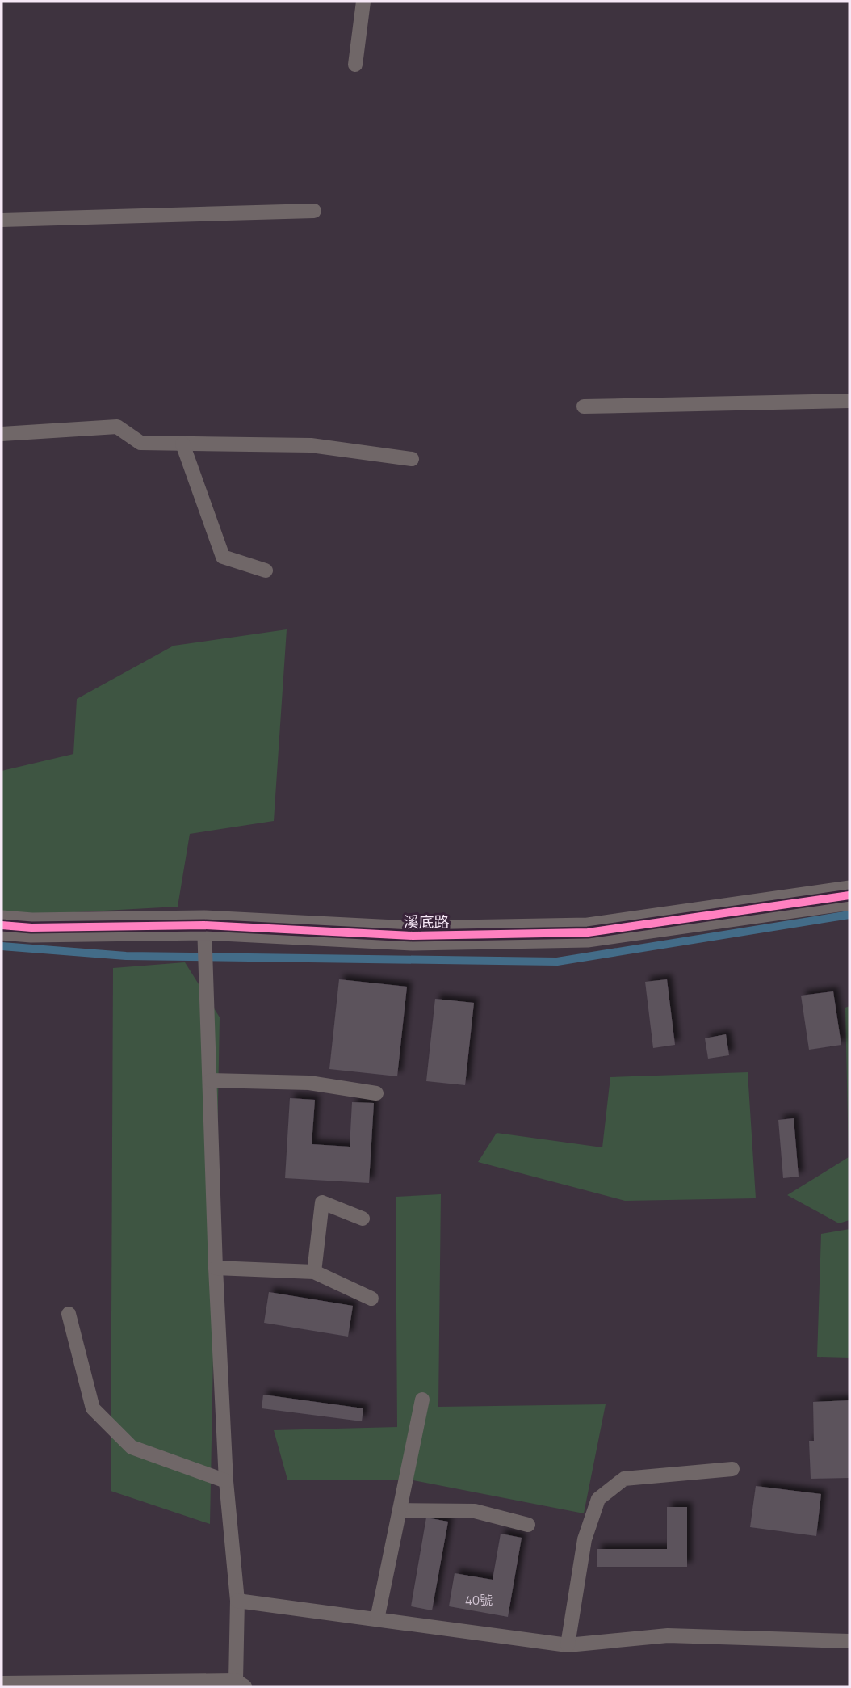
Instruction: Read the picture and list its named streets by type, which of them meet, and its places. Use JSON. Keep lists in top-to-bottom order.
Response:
{
  "streets": {
    "street": ["溪底路"]
  },
  "house_numbers": ["40號"]
}
